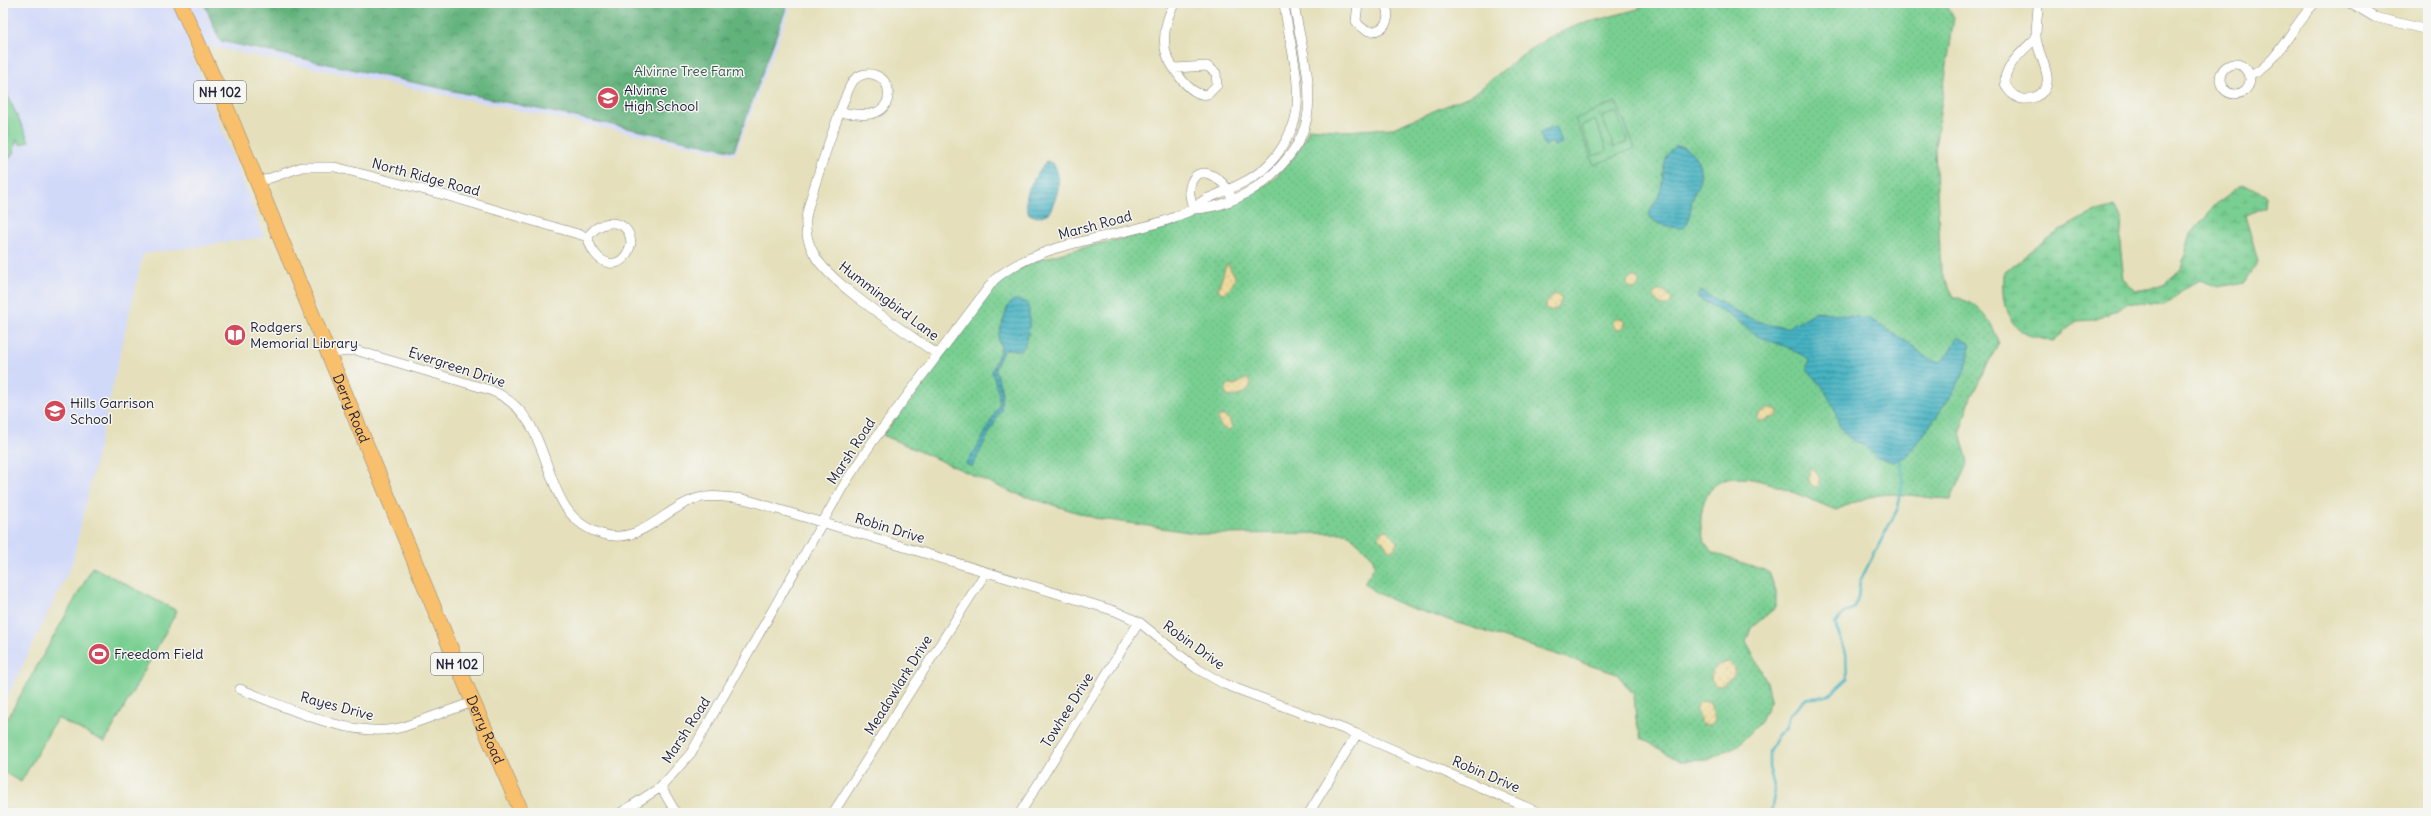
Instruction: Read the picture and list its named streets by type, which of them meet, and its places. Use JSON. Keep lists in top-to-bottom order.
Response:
{
  "streets": {
    "main road": ["NH 102", "Derry Road"],
    "street": [
      "North Ridge Road",
      "Marsh Road",
      "Hummingbird Lane",
      "Evergreen Drive",
      "Robin Drive",
      "Meadowlark Drive",
      "Rayes Drive",
      "Towhee Drive"
    ]
  },
  "crossings": [
    ["North Ridge Road", "Derry Road"],
    ["Marsh Road", "Hummingbird Lane"],
    ["Marsh Road", "Evergreen Drive"],
    ["Marsh Road", "Robin Drive"],
    ["Evergreen Drive", "Derry Road"],
    ["Evergreen Drive", "Robin Drive"],
    ["Derry Road", "Rayes Drive"],
    ["Robin Drive", "Meadowlark Drive"],
    ["Robin Drive", "Towhee Drive"]
  ],
  "parks": ["Alvirne Tree Farm"],
  "places": {
    "school or university": ["Alvirne High School", "Hills Garrison School"],
    "library": ["Rodgers Memorial Library"],
    "sports": ["Freedom Field"]
  }
}
